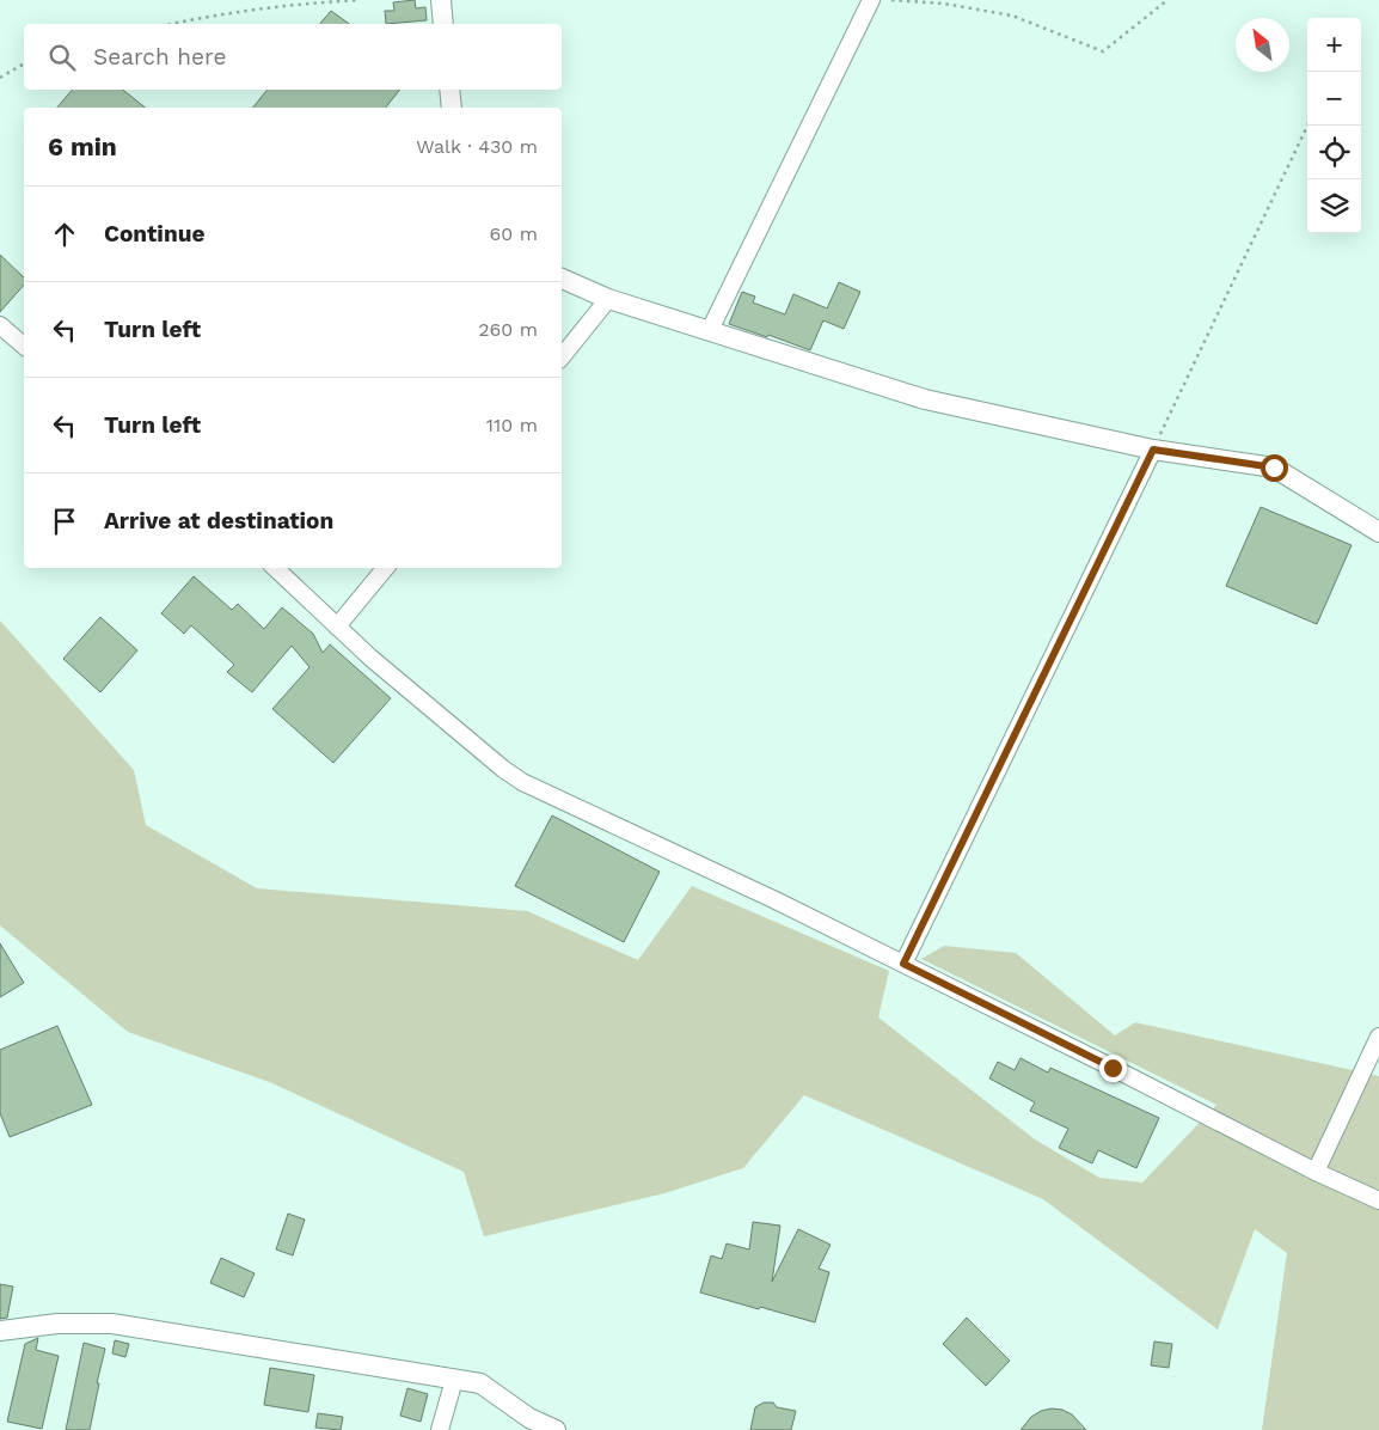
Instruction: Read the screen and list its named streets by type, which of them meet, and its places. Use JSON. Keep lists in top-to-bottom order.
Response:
{
  "north": "top left",
  "page": {
    "map_buttons": ["+", "−"],
    "search": "Search here",
    "heading": ["6 min", "Walk · 430 m"],
    "list": [
      ["Continue", "60 m"],
      ["Turn left", "260 m"],
      ["Turn left", "110 m"],
      "Arrive at destination"
    ]
  }
}
